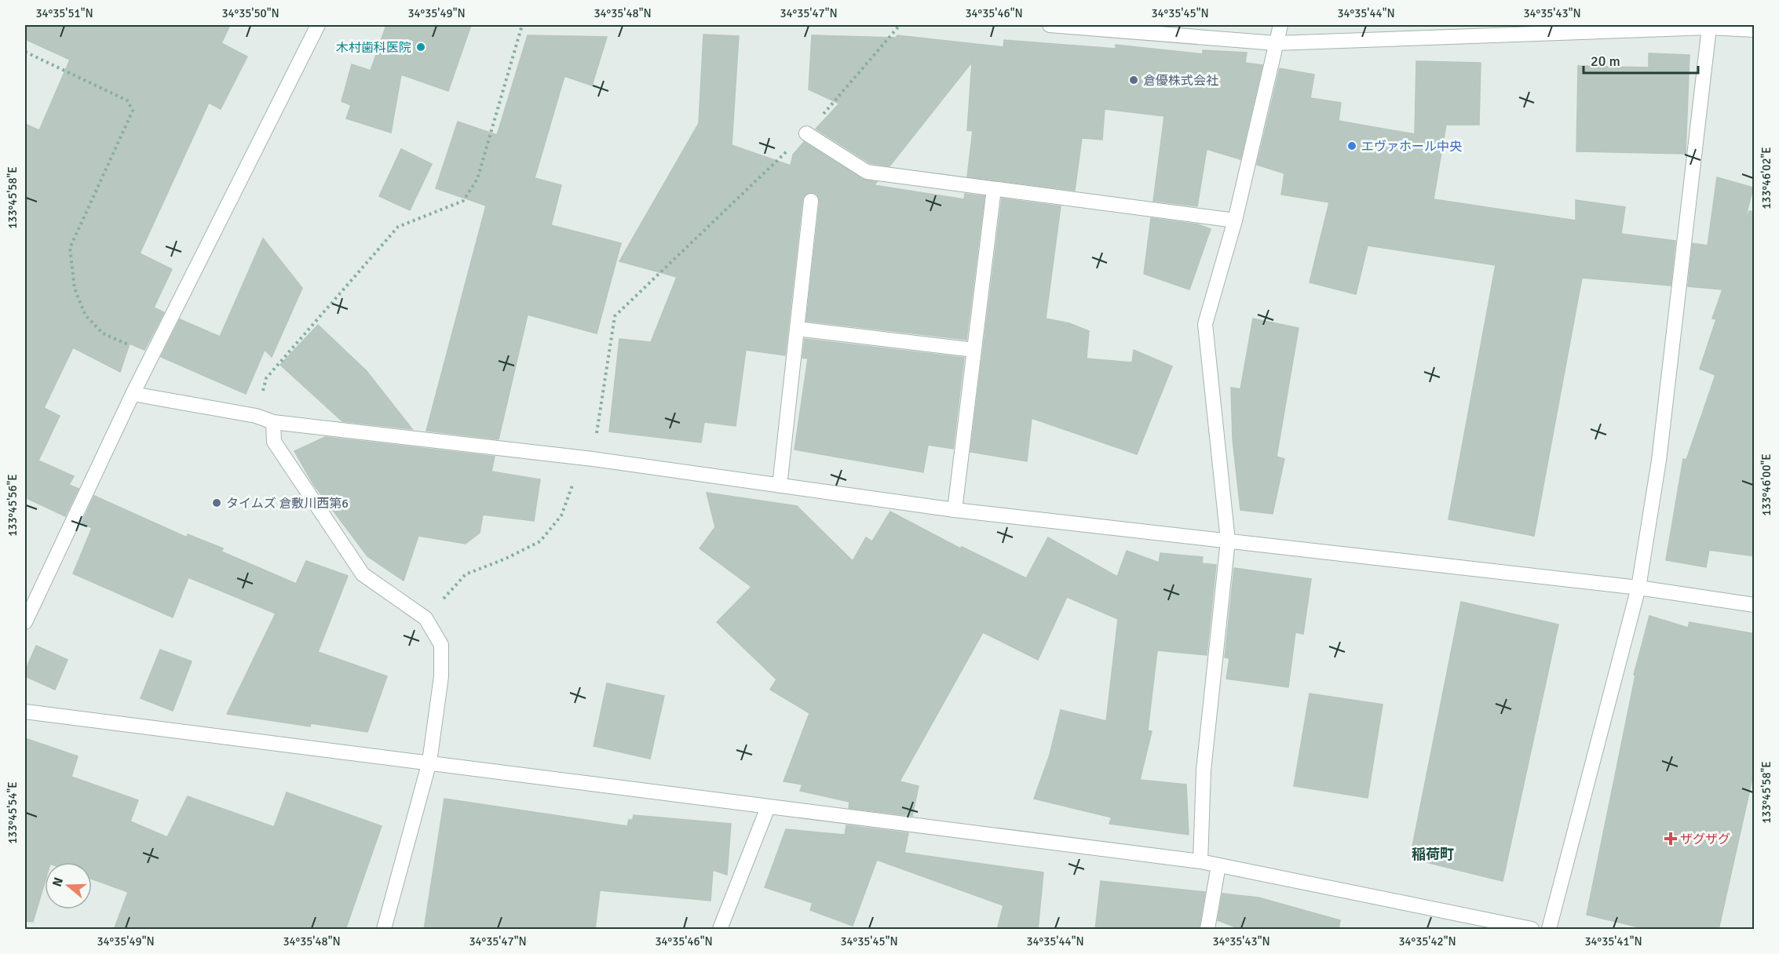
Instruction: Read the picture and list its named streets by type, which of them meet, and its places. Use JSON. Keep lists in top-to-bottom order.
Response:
{
  "districts": ["稲荷町"],
  "places": {
    "other": [
      "木村歯科医院",
      "倉優株式会社",
      "エヴァホール中央",
      "タイムズ 倉敷川西第6"
    ],
    "health": ["ザグザグ"]
  },
  "scale_bar": "20 m",
  "north": "left",
  "coordinates": [
    "34°35'51\"N",
    "34°35'50\"N",
    "34°35'49\"N",
    "34°35'48\"N",
    "34°35'47\"N",
    "34°35'46\"N",
    "34°35'45\"N",
    "34°35'44\"N",
    "34°35'43\"N",
    "133°46'02\"E",
    "133°45'58\"E",
    "133°46'00\"E",
    "133°45'56\"E",
    "133°45'54\"E",
    "34°35'42\"N",
    "34°35'41\"N"
  ]
}
